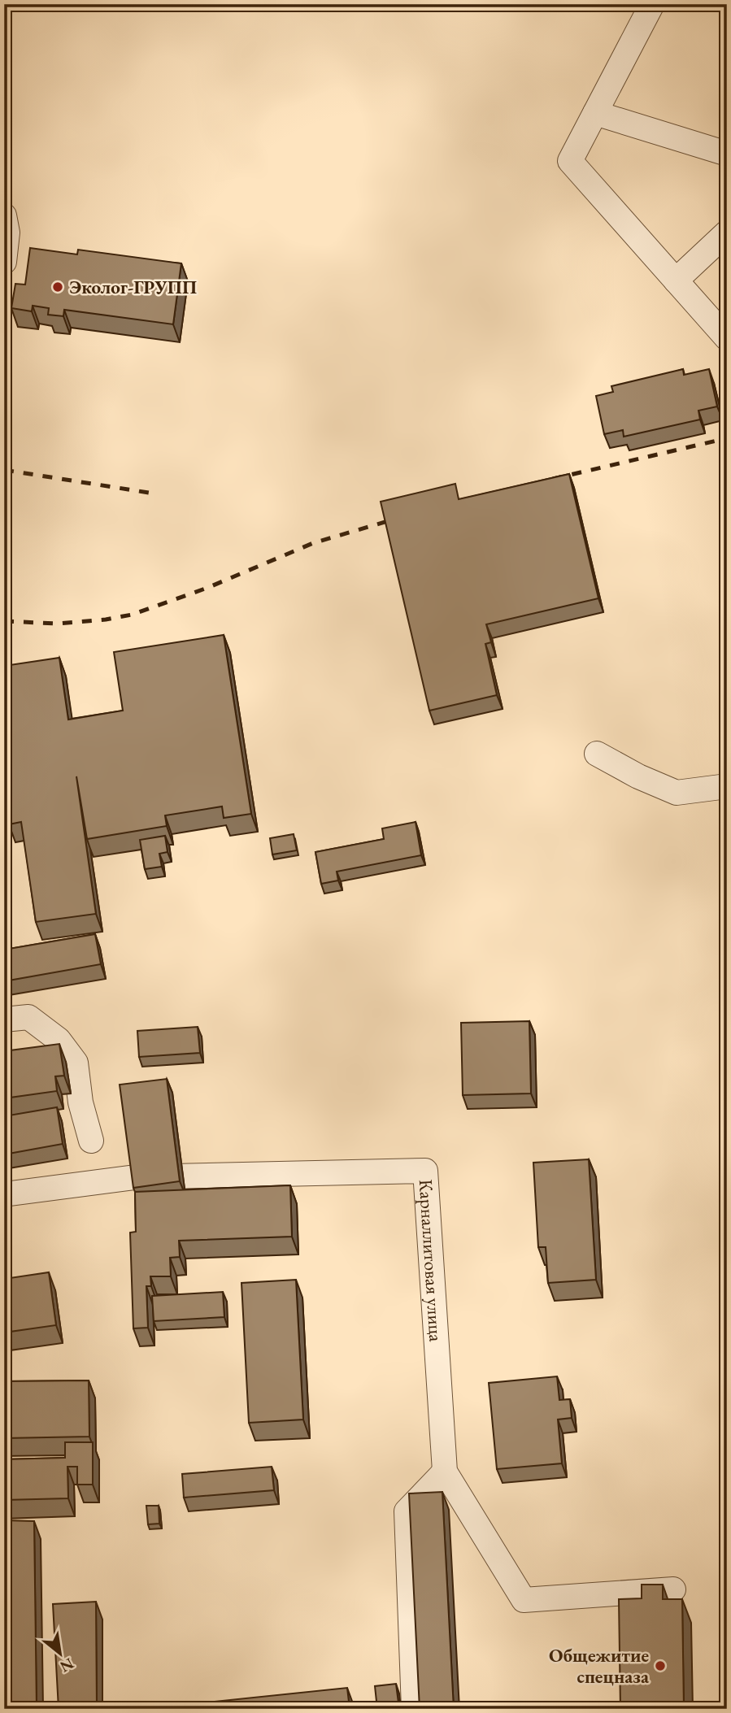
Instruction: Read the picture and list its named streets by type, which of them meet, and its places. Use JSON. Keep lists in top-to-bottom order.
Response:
{
  "streets": {
    "lane": ["Карналлитовая улица"]
  },
  "places": ["Эколог-ГРУПП", "Общежитие спецназа"],
  "north": "bottom right"
}
